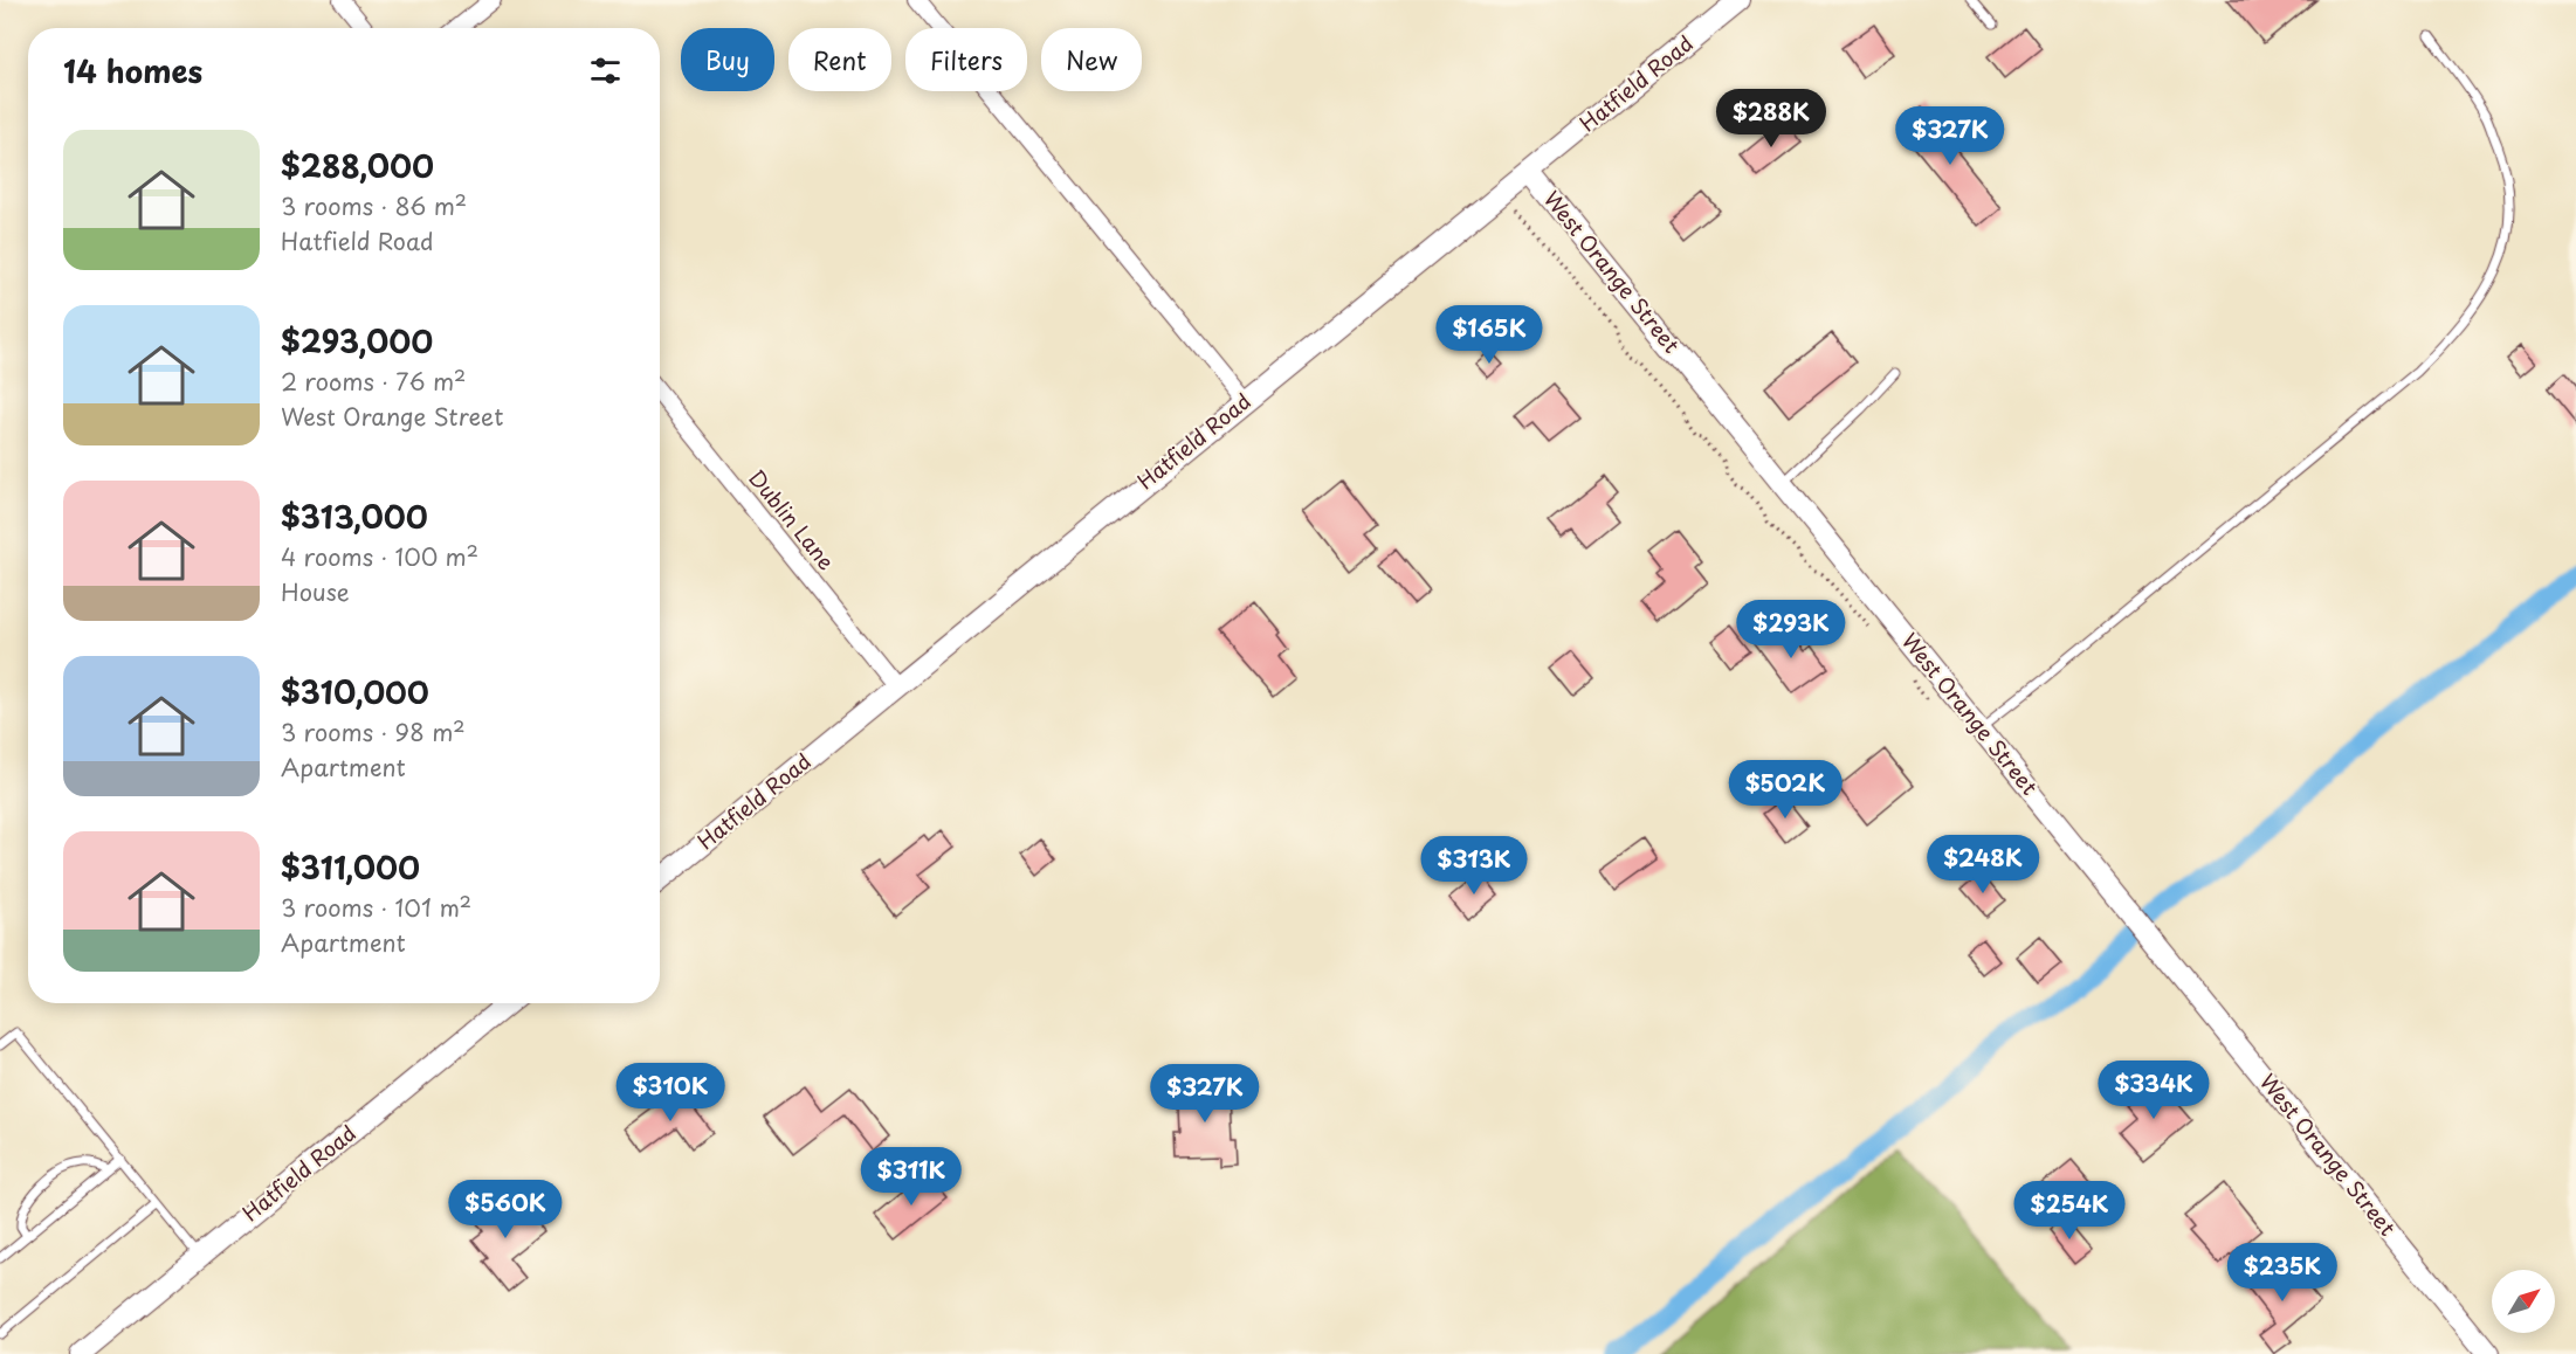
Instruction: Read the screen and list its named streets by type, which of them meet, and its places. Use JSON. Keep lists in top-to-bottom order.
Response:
{
  "streets": {
    "street": ["Hatfield Road", "West Orange Street", "Dublin Lane"]
  },
  "crossings": [
    ["Hatfield Road", "West Orange Street"],
    ["Hatfield Road", "Dublin Lane"]
  ],
  "north": "top right",
  "page": {
    "chip": [
      "Buy",
      "Rent",
      "Filters",
      "New"
    ],
    "heading": "14 homes",
    "price": [
      "$288K",
      "$327K",
      "$165K",
      "$293K",
      "$502K",
      "$248K",
      "$313K",
      "$334K",
      "$310K",
      "$327K",
      "$311K",
      "$560K",
      "$254K",
      "$235K"
    ],
    "list": [
      {
        "name": "$288,000",
        "note": "3 rooms · 86 m² · Hatfield Road"
      },
      {
        "name": "$293,000",
        "note": "2 rooms · 76 m² · West Orange Street"
      },
      {
        "name": "$313,000",
        "note": "4 rooms · 100 m² · House"
      },
      {
        "name": "$310,000",
        "note": "3 rooms · 98 m² · Apartment"
      },
      {
        "name": "$311,000",
        "note": "3 rooms · 101 m² · Apartment"
      }
    ]
  }
}
